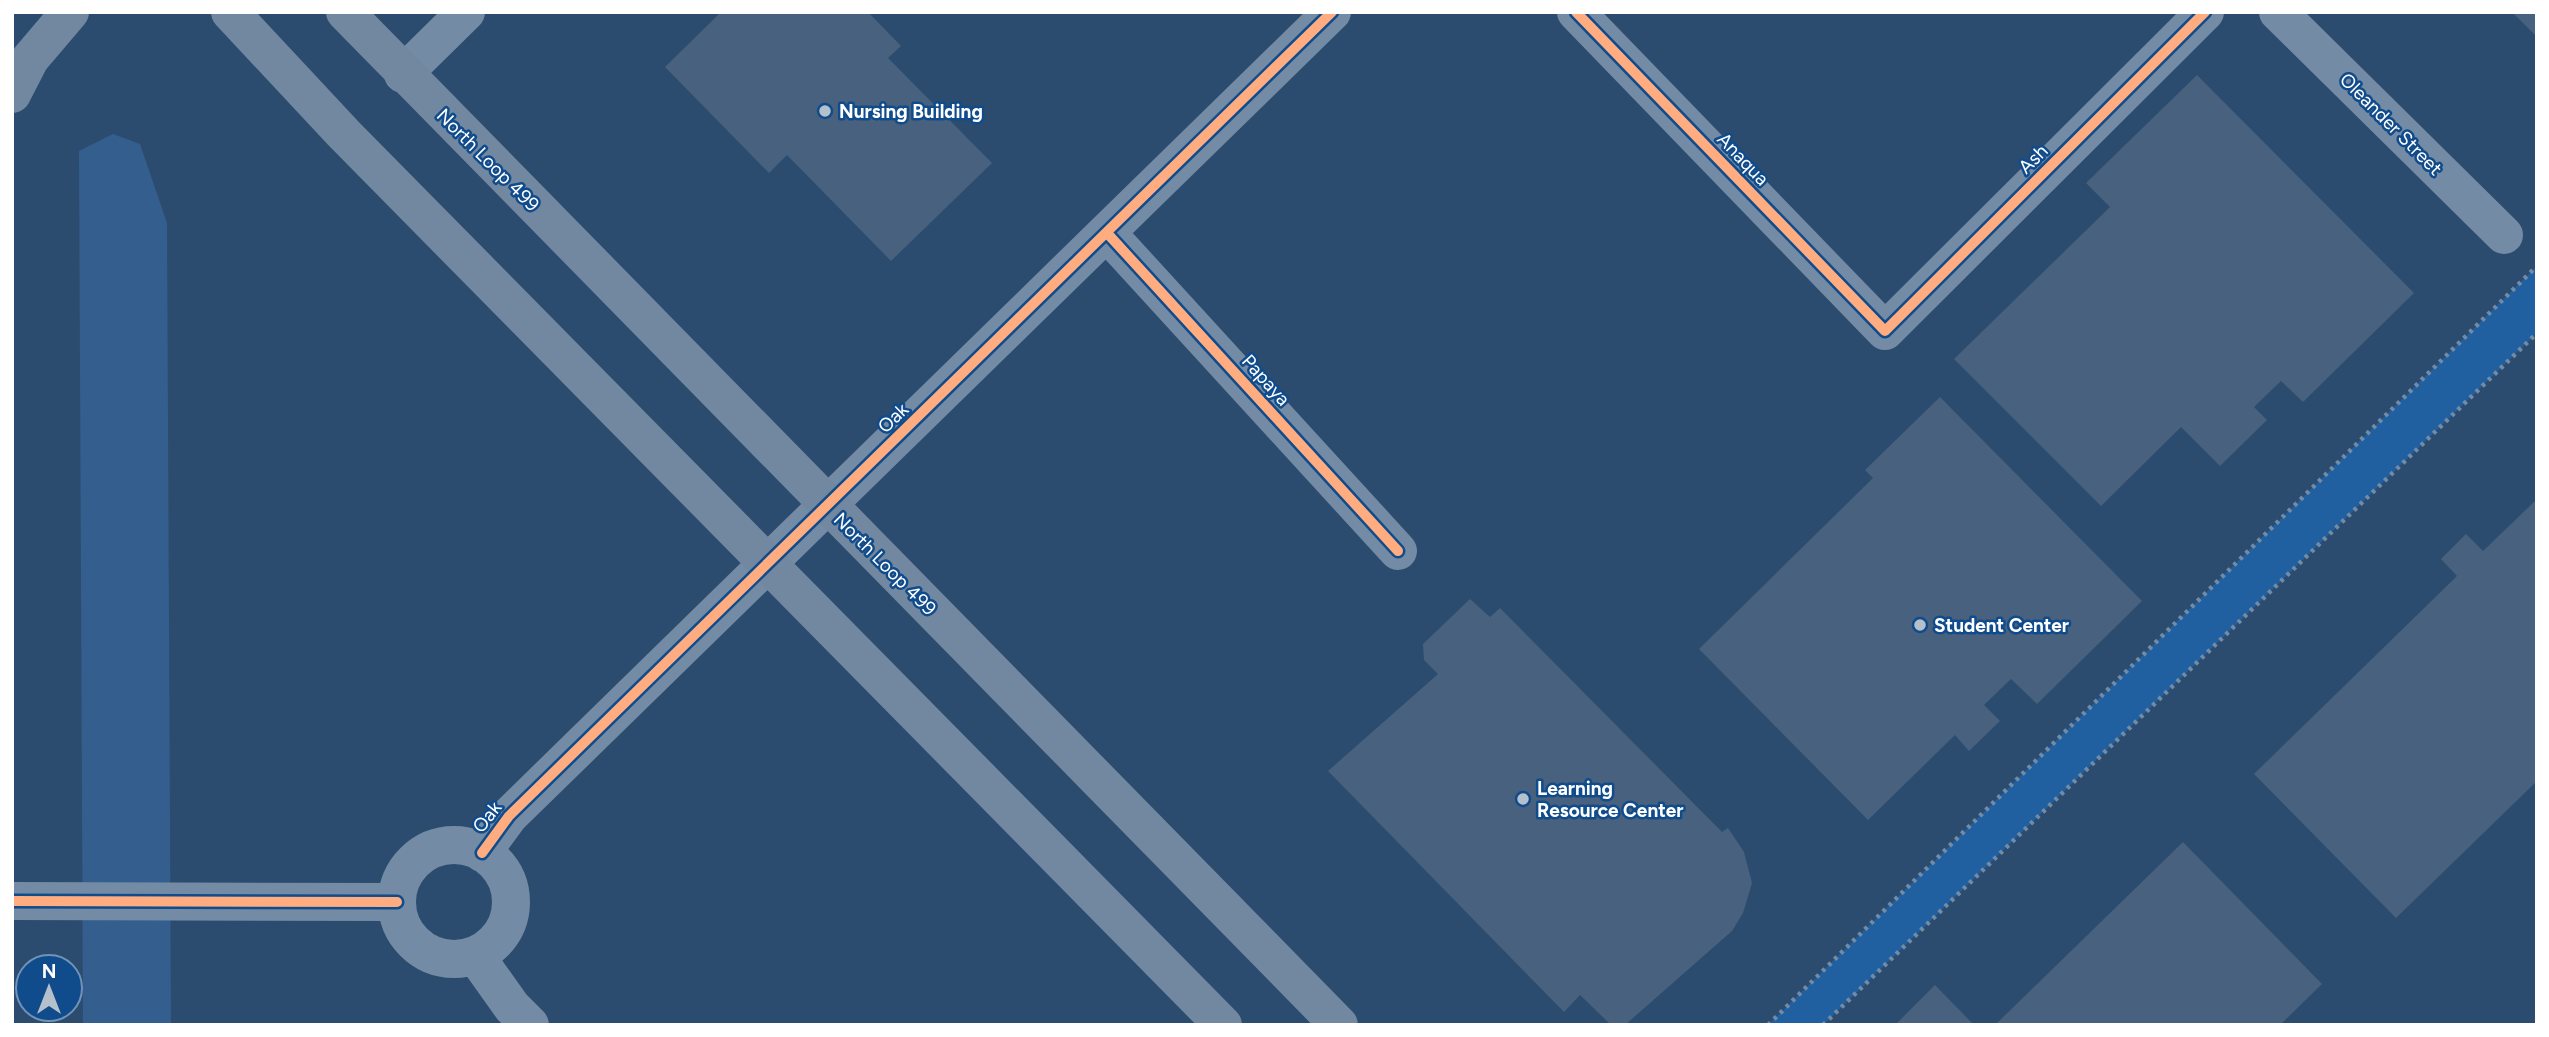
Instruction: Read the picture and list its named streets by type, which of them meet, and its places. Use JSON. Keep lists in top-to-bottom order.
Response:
{
  "streets": {
    "main road": ["North Loop 499"],
    "street": [
      "Oleander Street",
      "Anaqua",
      "Ash",
      "Papaya",
      "Oak"
    ]
  },
  "crossings": [
    ["Anaqua", "Ash"],
    ["North Loop 499", "Oak"],
    ["Papaya", "Oak"]
  ],
  "places": ["Nursing Building", "Student Center", "Learning Resource Center"],
  "north": "top"
}
